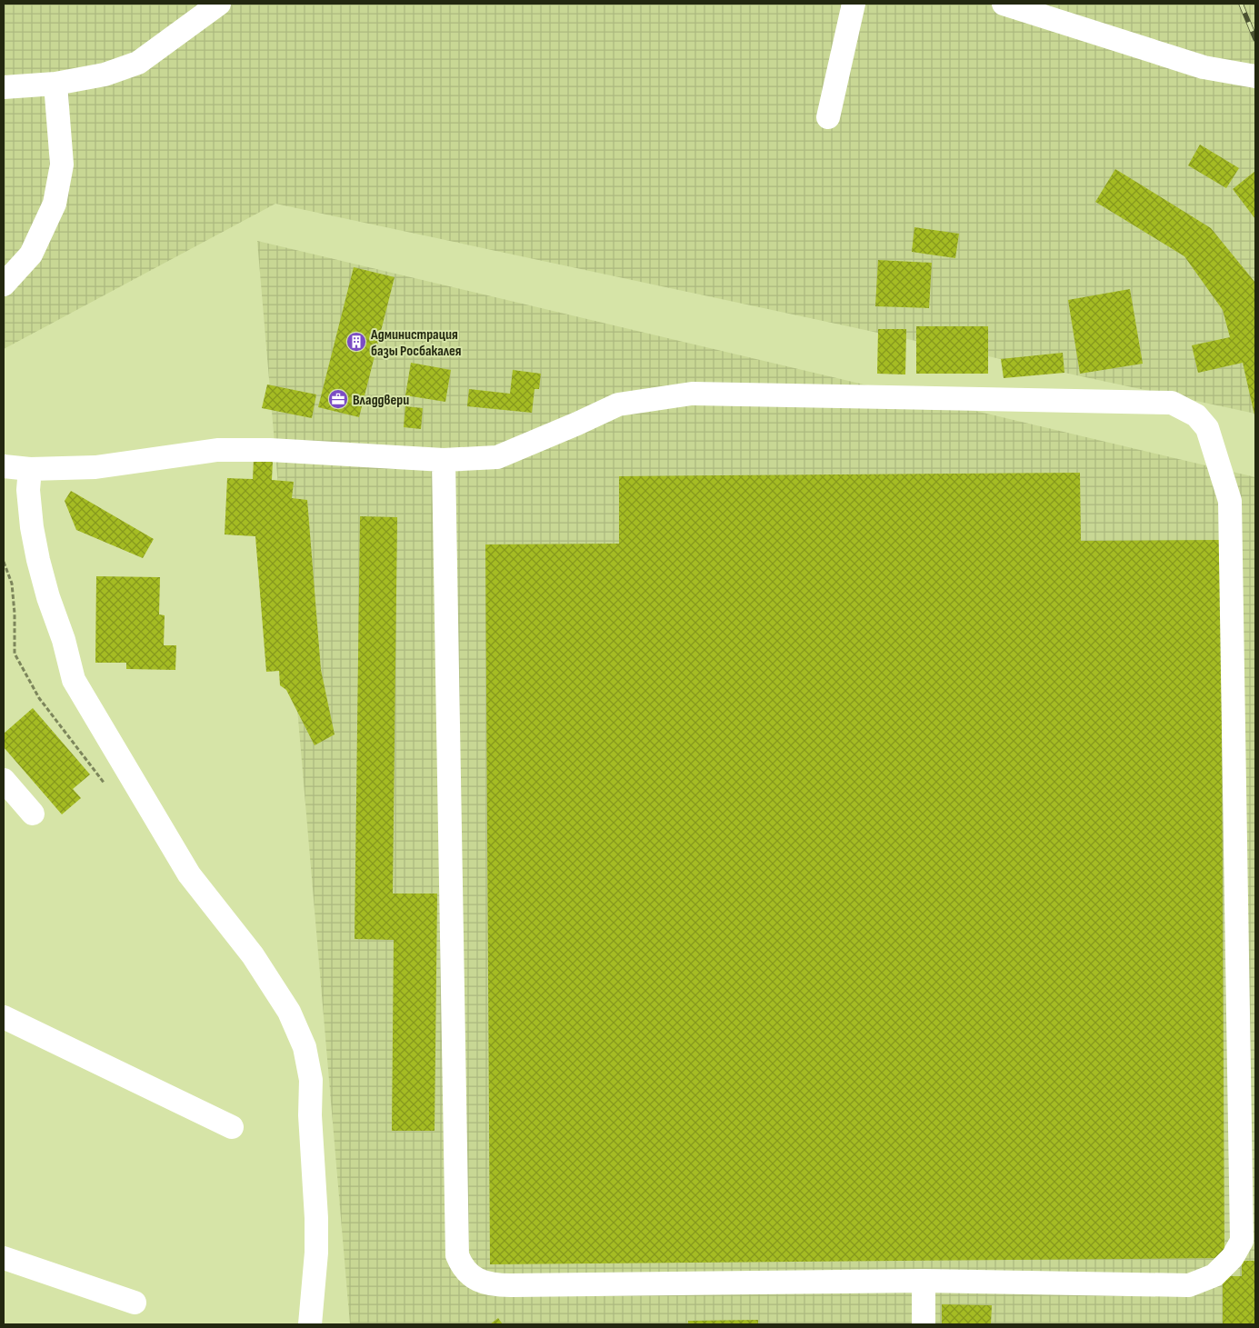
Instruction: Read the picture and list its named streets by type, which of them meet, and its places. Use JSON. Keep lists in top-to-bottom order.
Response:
{
  "places": {
    "building": ["Администрация базы Росбакалея"],
    "office": ["Владдвери"]
  }
}
